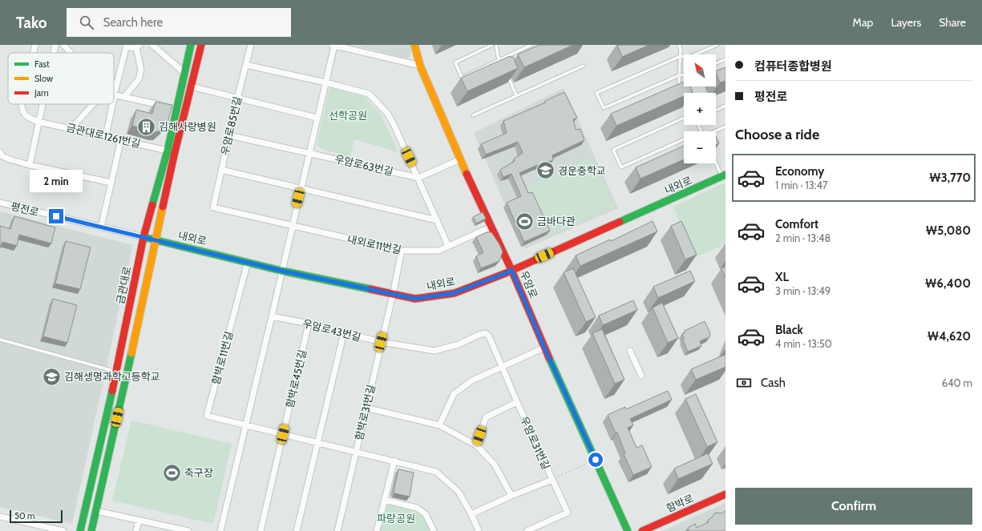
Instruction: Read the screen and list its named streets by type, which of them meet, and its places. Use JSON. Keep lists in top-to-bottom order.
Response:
{
  "streets": {
    "street": [
      "우암로85번길",
      "금관대로1261번길",
      "우암로63번길",
      "내외로",
      "평전로",
      "내외로11번길",
      "우암로",
      "금관대로",
      "우암로43번길",
      "함박로11번길",
      "함박로45번길",
      "함박로31번길",
      "우암로31번길",
      "함박로"
    ]
  },
  "crossings": [
    ["우암로85번길", "내외로11번길"],
    ["금관대로1261번길", "금관대로"],
    ["내외로", "평전로"],
    ["내외로", "우암로"],
    ["내외로", "금관대로"],
    ["내외로", "함박로11번길"],
    ["내외로", "함박로31번길"],
    ["평전로", "금관대로"],
    ["내외로11번길", "우암로"],
    ["내외로11번길", "함박로31번길"],
    ["우암로43번길", "함박로45번길"],
    ["우암로43번길", "함박로31번길"],
    ["우암로43번길", "우암로31번길"]
  ],
  "parks": ["선학공원", "파랑공원"],
  "places": {
    "building": ["김해사랑병원"],
    "school or university": ["경운중학교", "김해생명과학고등학교"],
    "sports": ["금바다관", "축구장"]
  },
  "legend": ["Fast", "Slow", "Jam"],
  "scale_bar": "50 m",
  "north": "top left",
  "page": {
    "header": "Tako",
    "search": "Search here",
    "nav": ["Map", "Layers", "Share"],
    "banner": ["컴퓨터종합병원", "평전로"],
    "map_buttons": ["+", "−"],
    "heading": "Choose a ride",
    "list": [
      {
        "name": "Economy",
        "note": "1 min · 13:47",
        "value": "₩3,770"
      },
      {
        "name": "Comfort",
        "note": "2 min · 13:48",
        "value": "₩5,080"
      },
      {
        "name": "XL",
        "note": "3 min · 13:49",
        "value": "₩6,400"
      },
      {
        "name": "Black",
        "note": "4 min · 13:50",
        "value": "₩4,620"
      }
    ],
    "bubble": "2 min",
    "pay": ["Cash", "640 m"],
    "buttons": "Confirm",
    "scale": "50 m"
  }
}
